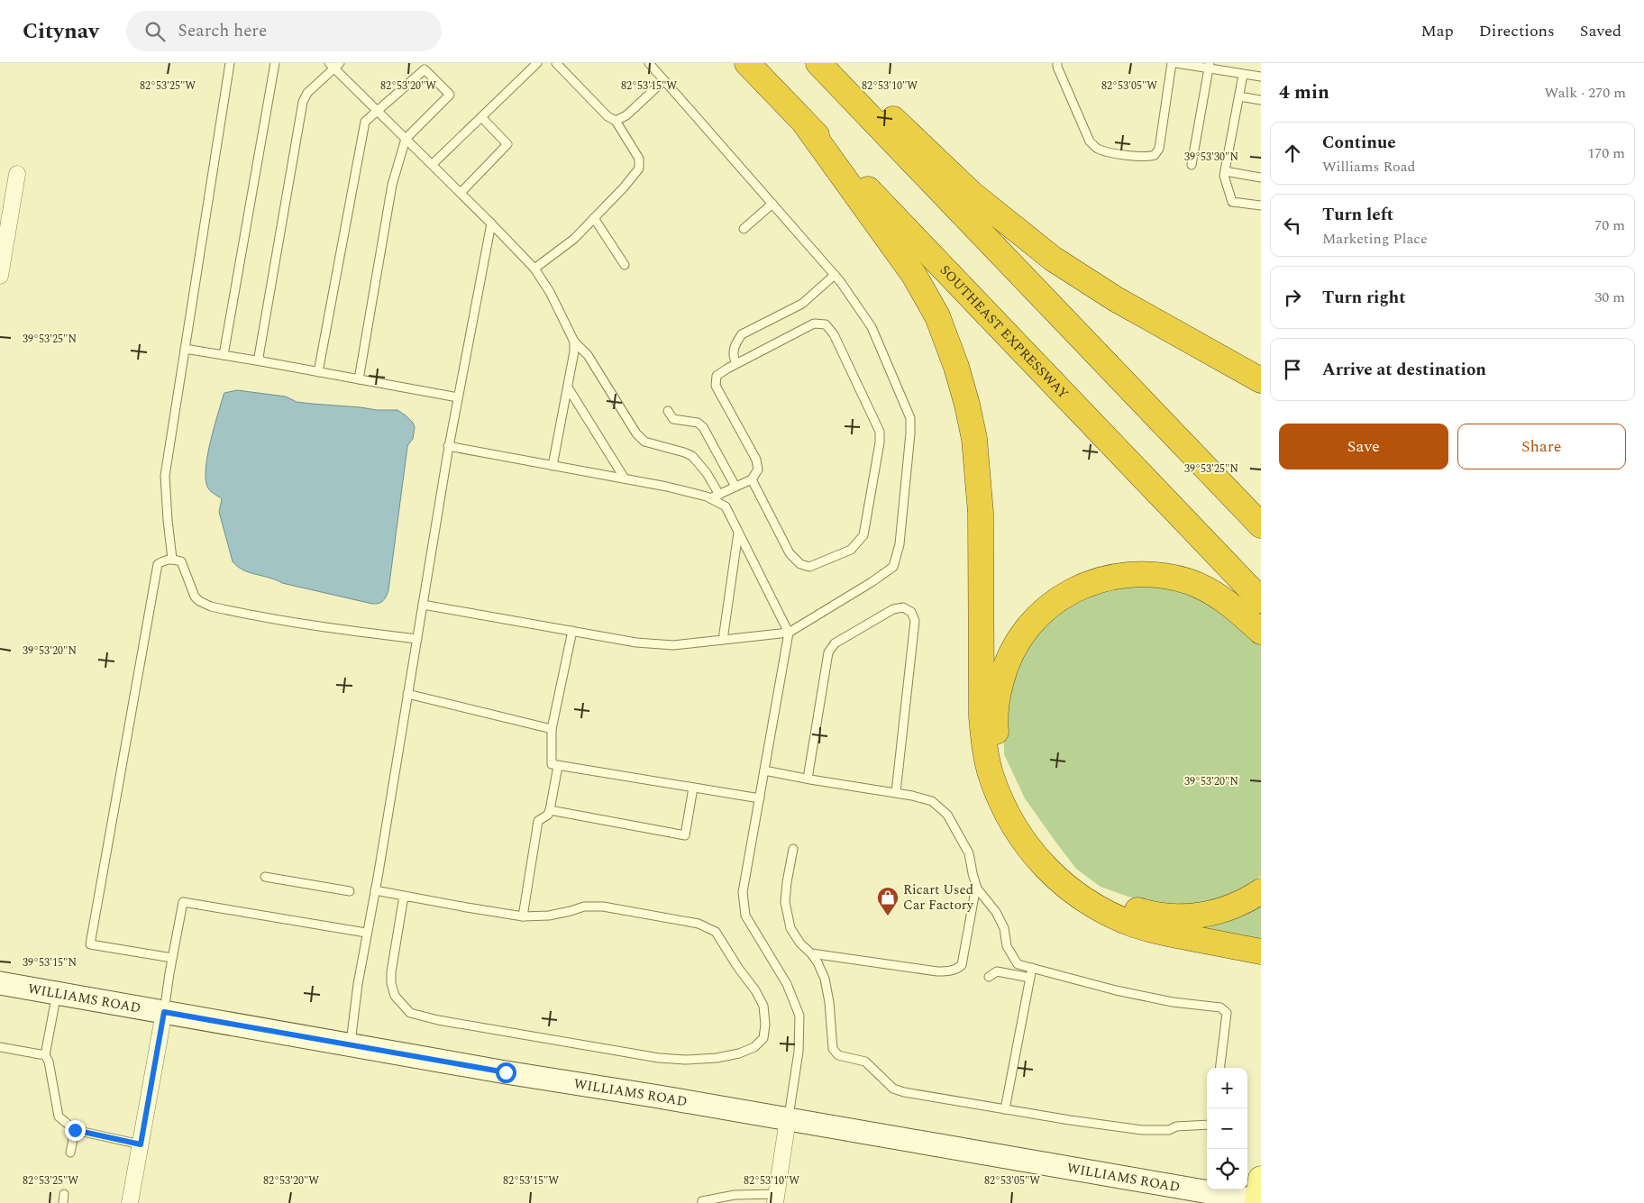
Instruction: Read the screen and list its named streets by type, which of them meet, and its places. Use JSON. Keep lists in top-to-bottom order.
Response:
{
  "streets": {
    "highway": ["SOUTHEAST EXPRESSWAY"],
    "main road": ["WILLIAMS ROAD"]
  },
  "places": {
    "shop": ["Ricart Used Car Factory"]
  },
  "page": {
    "header": "Citynav",
    "search": "Search here",
    "nav": ["Map", "Directions", "Saved"],
    "heading": ["4 min", "Walk · 270 m"],
    "list": [
      ["Continue", "Williams Road", "170 m"],
      ["Turn left", "Marketing Place", "70 m"],
      ["Turn right", "30 m"],
      "Arrive at destination"
    ],
    "buttons": ["Save", "Share"],
    "map_buttons": ["+", "−"]
  },
  "coordinates": [
    "82°53'25\"W",
    "82°53'20\"W",
    "82°53'15\"W",
    "82°53'10\"W",
    "82°53'05\"W",
    "39°53'30\"N",
    "39°53'25\"N",
    "39°53'20\"N",
    "39°53'15\"N"
  ]
}
